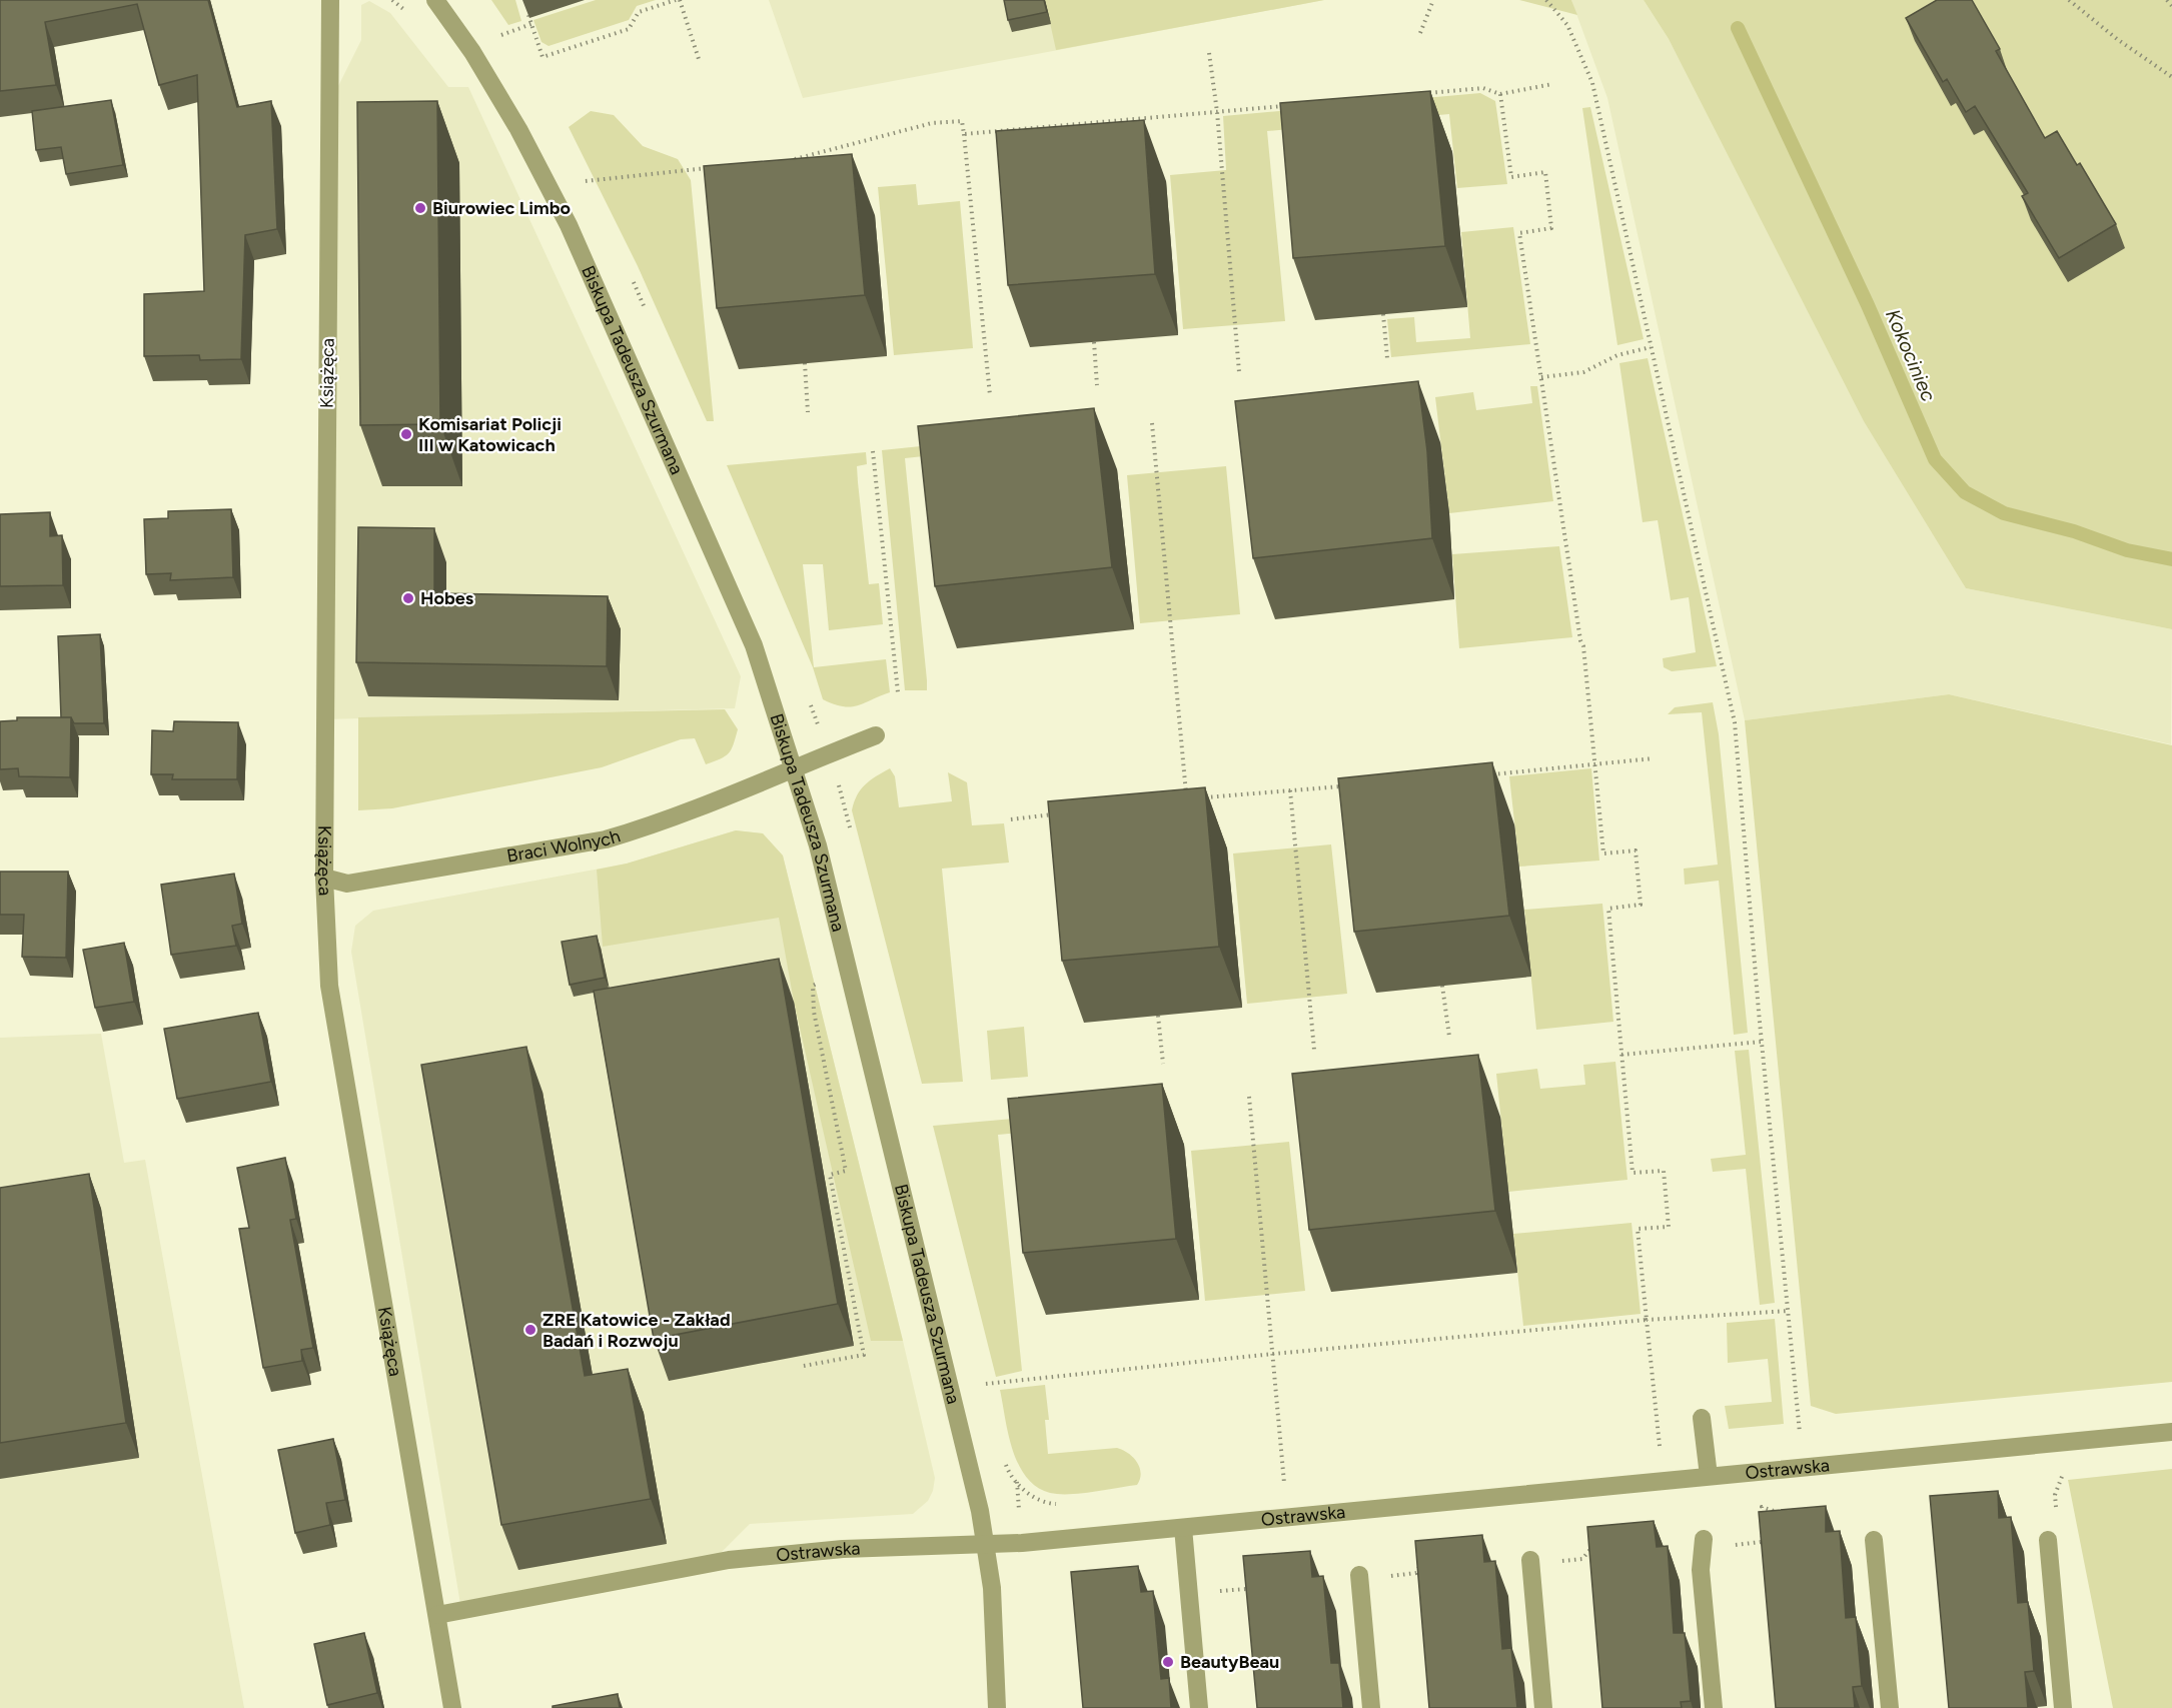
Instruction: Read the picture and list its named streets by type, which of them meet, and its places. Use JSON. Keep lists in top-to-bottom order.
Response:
{
  "streets": {
    "street": [
      "Biskupa Tadeusza Szurmana",
      "Książęca",
      "Braci Wolnych",
      "Ostrawska"
    ]
  },
  "crossings": [
    ["Biskupa Tadeusza Szurmana", "Braci Wolnych"],
    ["Biskupa Tadeusza Szurmana", "Ostrawska"],
    ["Książęca", "Braci Wolnych"],
    ["Książęca", "Ostrawska"]
  ],
  "water": ["Kokociniec"],
  "places": [
    "Biurowiec Limbo",
    "Komisariat Policji III w Katowicach",
    "Hobes",
    "ZRE Katowice - Zakład Badań i Rozwoju",
    "BeautyBeau"
  ]
}
